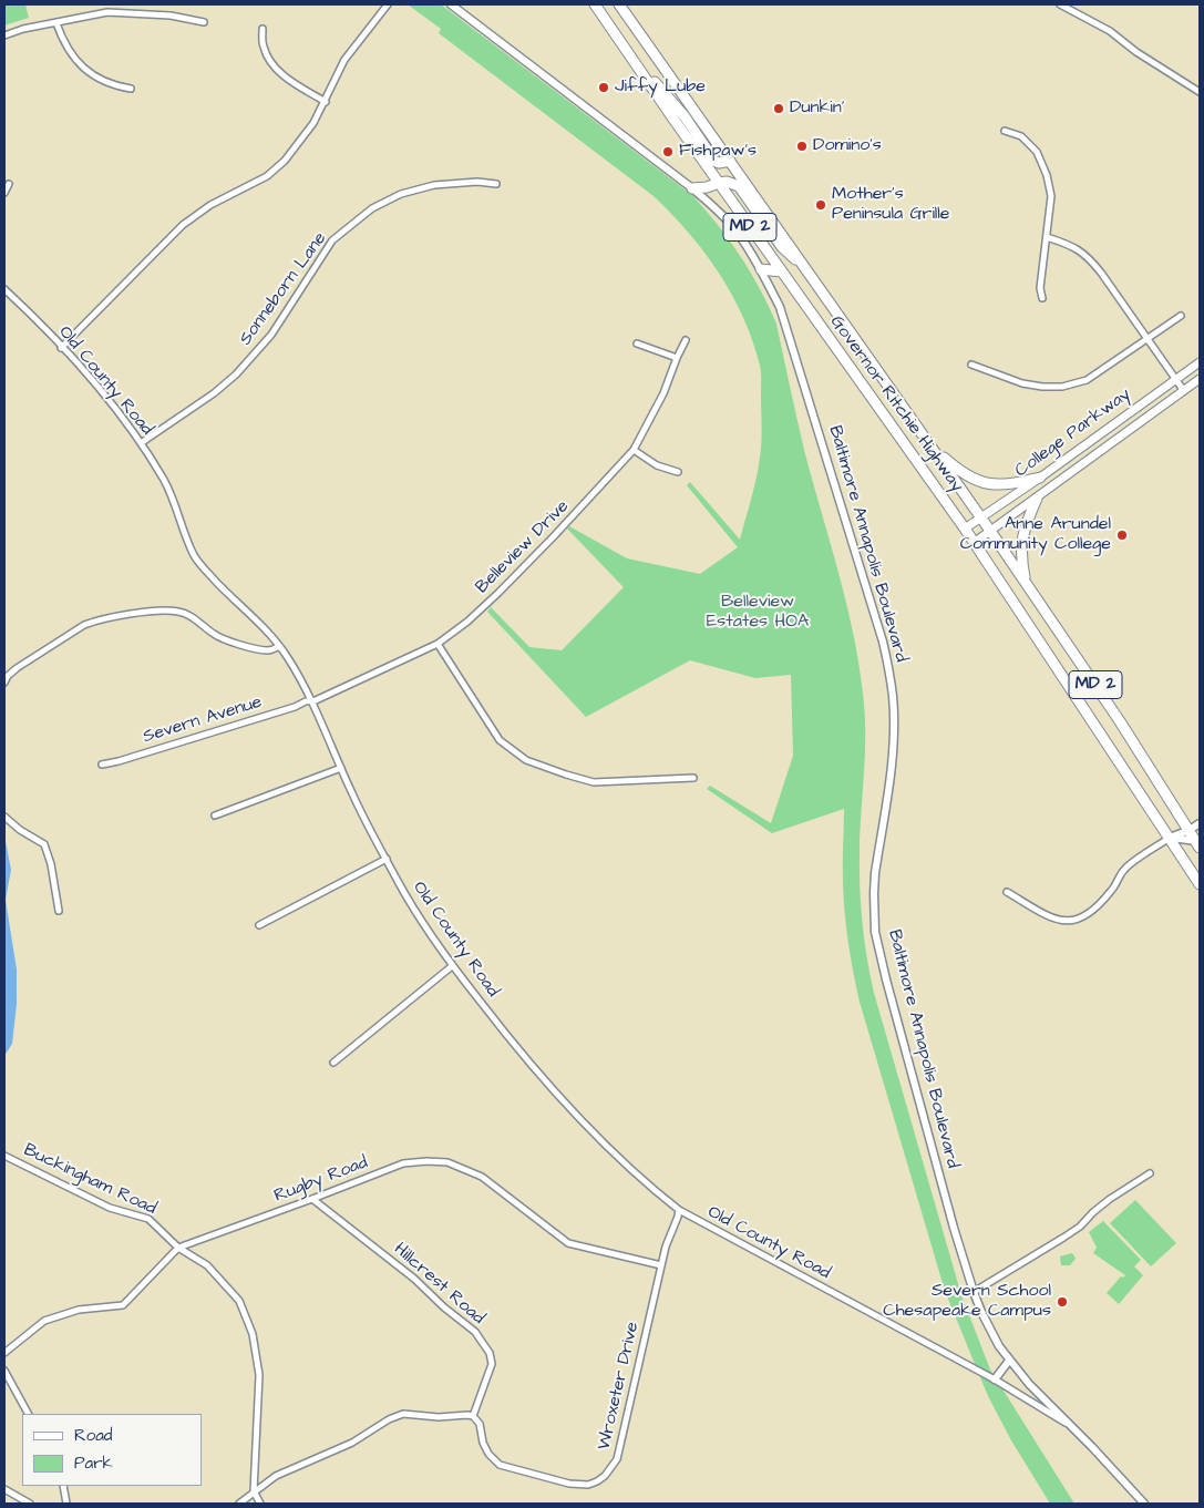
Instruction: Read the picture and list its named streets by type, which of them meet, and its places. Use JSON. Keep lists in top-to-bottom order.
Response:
{
  "streets": {
    "highway": ["MD 2", "Governor Ritchie Highway"],
    "main road": ["College Parkway"],
    "street": [
      "Sonneborn Lane",
      "Old County Road",
      "Baltimore Annapolis Boulevard",
      "Belleview Drive",
      "Severn Avenue",
      "Buckingham Road",
      "Rugby Road",
      "Hillcrest Road",
      "Wroxeter Drive"
    ]
  },
  "crossings": [
    ["Sonneborn Lane", "Old County Road"],
    ["Old County Road", "Baltimore Annapolis Boulevard"],
    ["Old County Road", "Belleview Drive"],
    ["Old County Road", "Severn Avenue"],
    ["Old County Road", "Wroxeter Drive"],
    ["Governor Ritchie Highway", "College Parkway"],
    ["Belleview Drive", "Severn Avenue"],
    ["Buckingham Road", "Rugby Road"],
    ["Rugby Road", "Hillcrest Road"],
    ["Rugby Road", "Wroxeter Drive"],
    ["Hillcrest Road", "Wroxeter Drive"]
  ],
  "parks": ["Belleview Estates HOA"],
  "places": [
    "Jiffy Lube",
    "Dunkin'",
    "Domino's",
    "Fishpaw's",
    "Mother's Peninsula Grille",
    "Anne Arundel Community College",
    "Severn School Chesapeake Campus"
  ],
  "legend": ["Road", "Park"]
}
